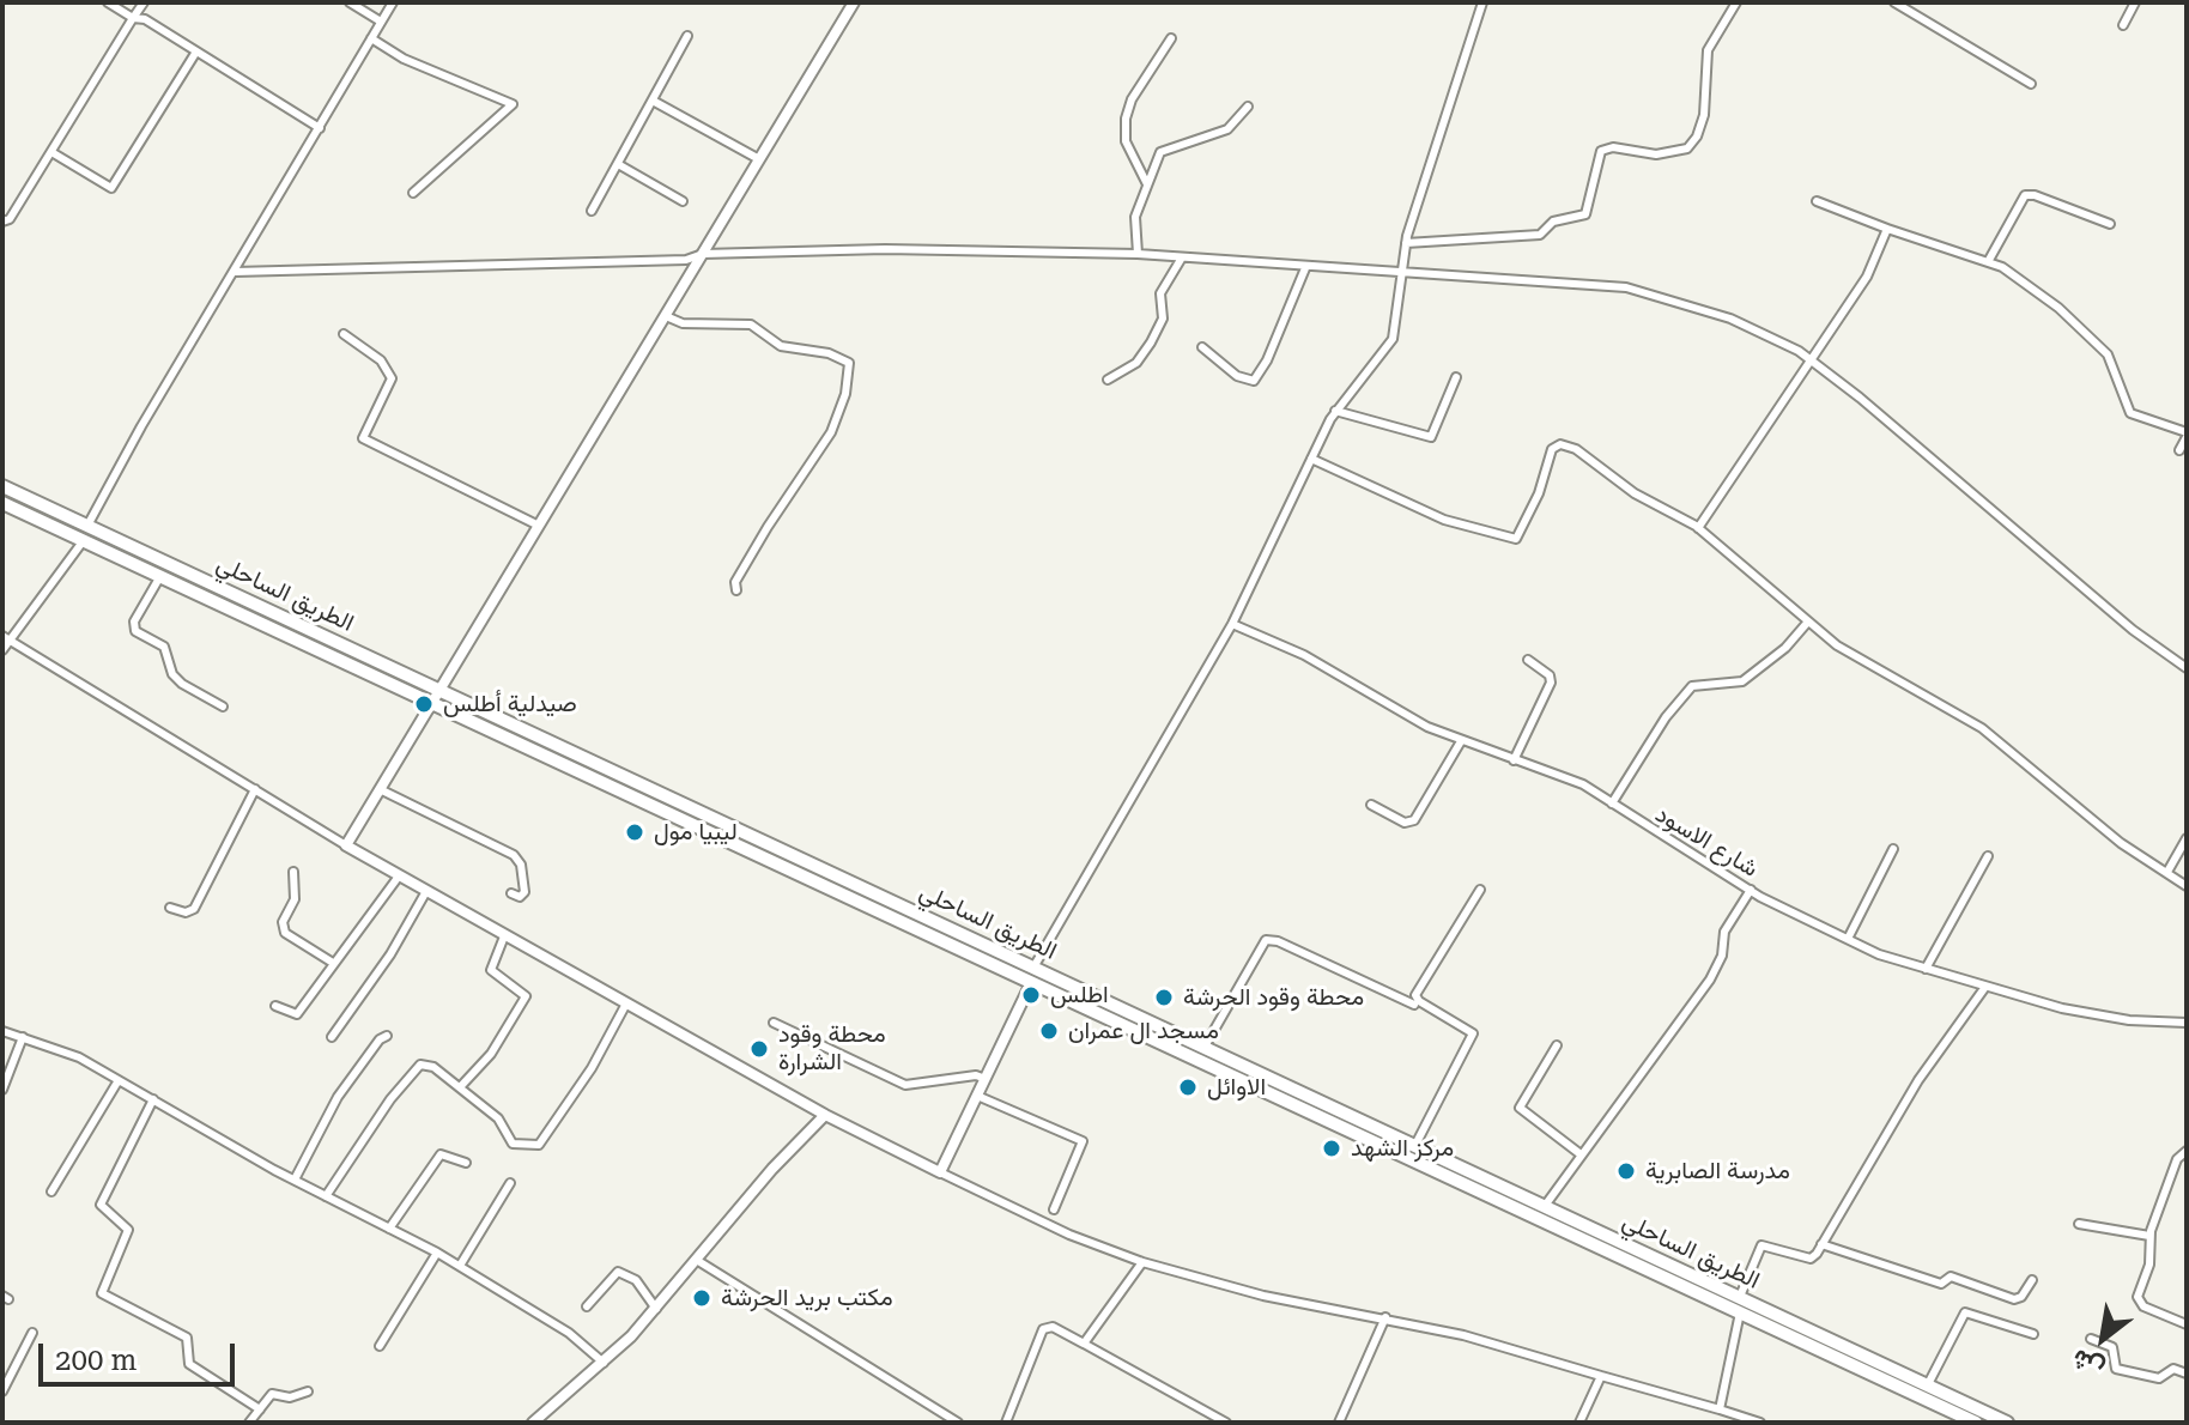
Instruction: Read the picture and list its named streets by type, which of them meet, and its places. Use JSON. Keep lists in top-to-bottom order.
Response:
{
  "streets": {
    "highway": ["الطريق الساحلي"],
    "street": ["شارع الاسود"]
  },
  "places": [
    "صيدلية أطلس",
    "ليبيا مول",
    "اطلس",
    "محطة وقود الحرشة",
    "مسجد ال عمران",
    "محطة وقود الشرارة",
    "الاوائل",
    "مركز الشهد",
    "مدرسة الصابرية",
    "مكتب بريد الحرشة"
  ],
  "scale_bar": "200 m",
  "north": "bottom left"
}
